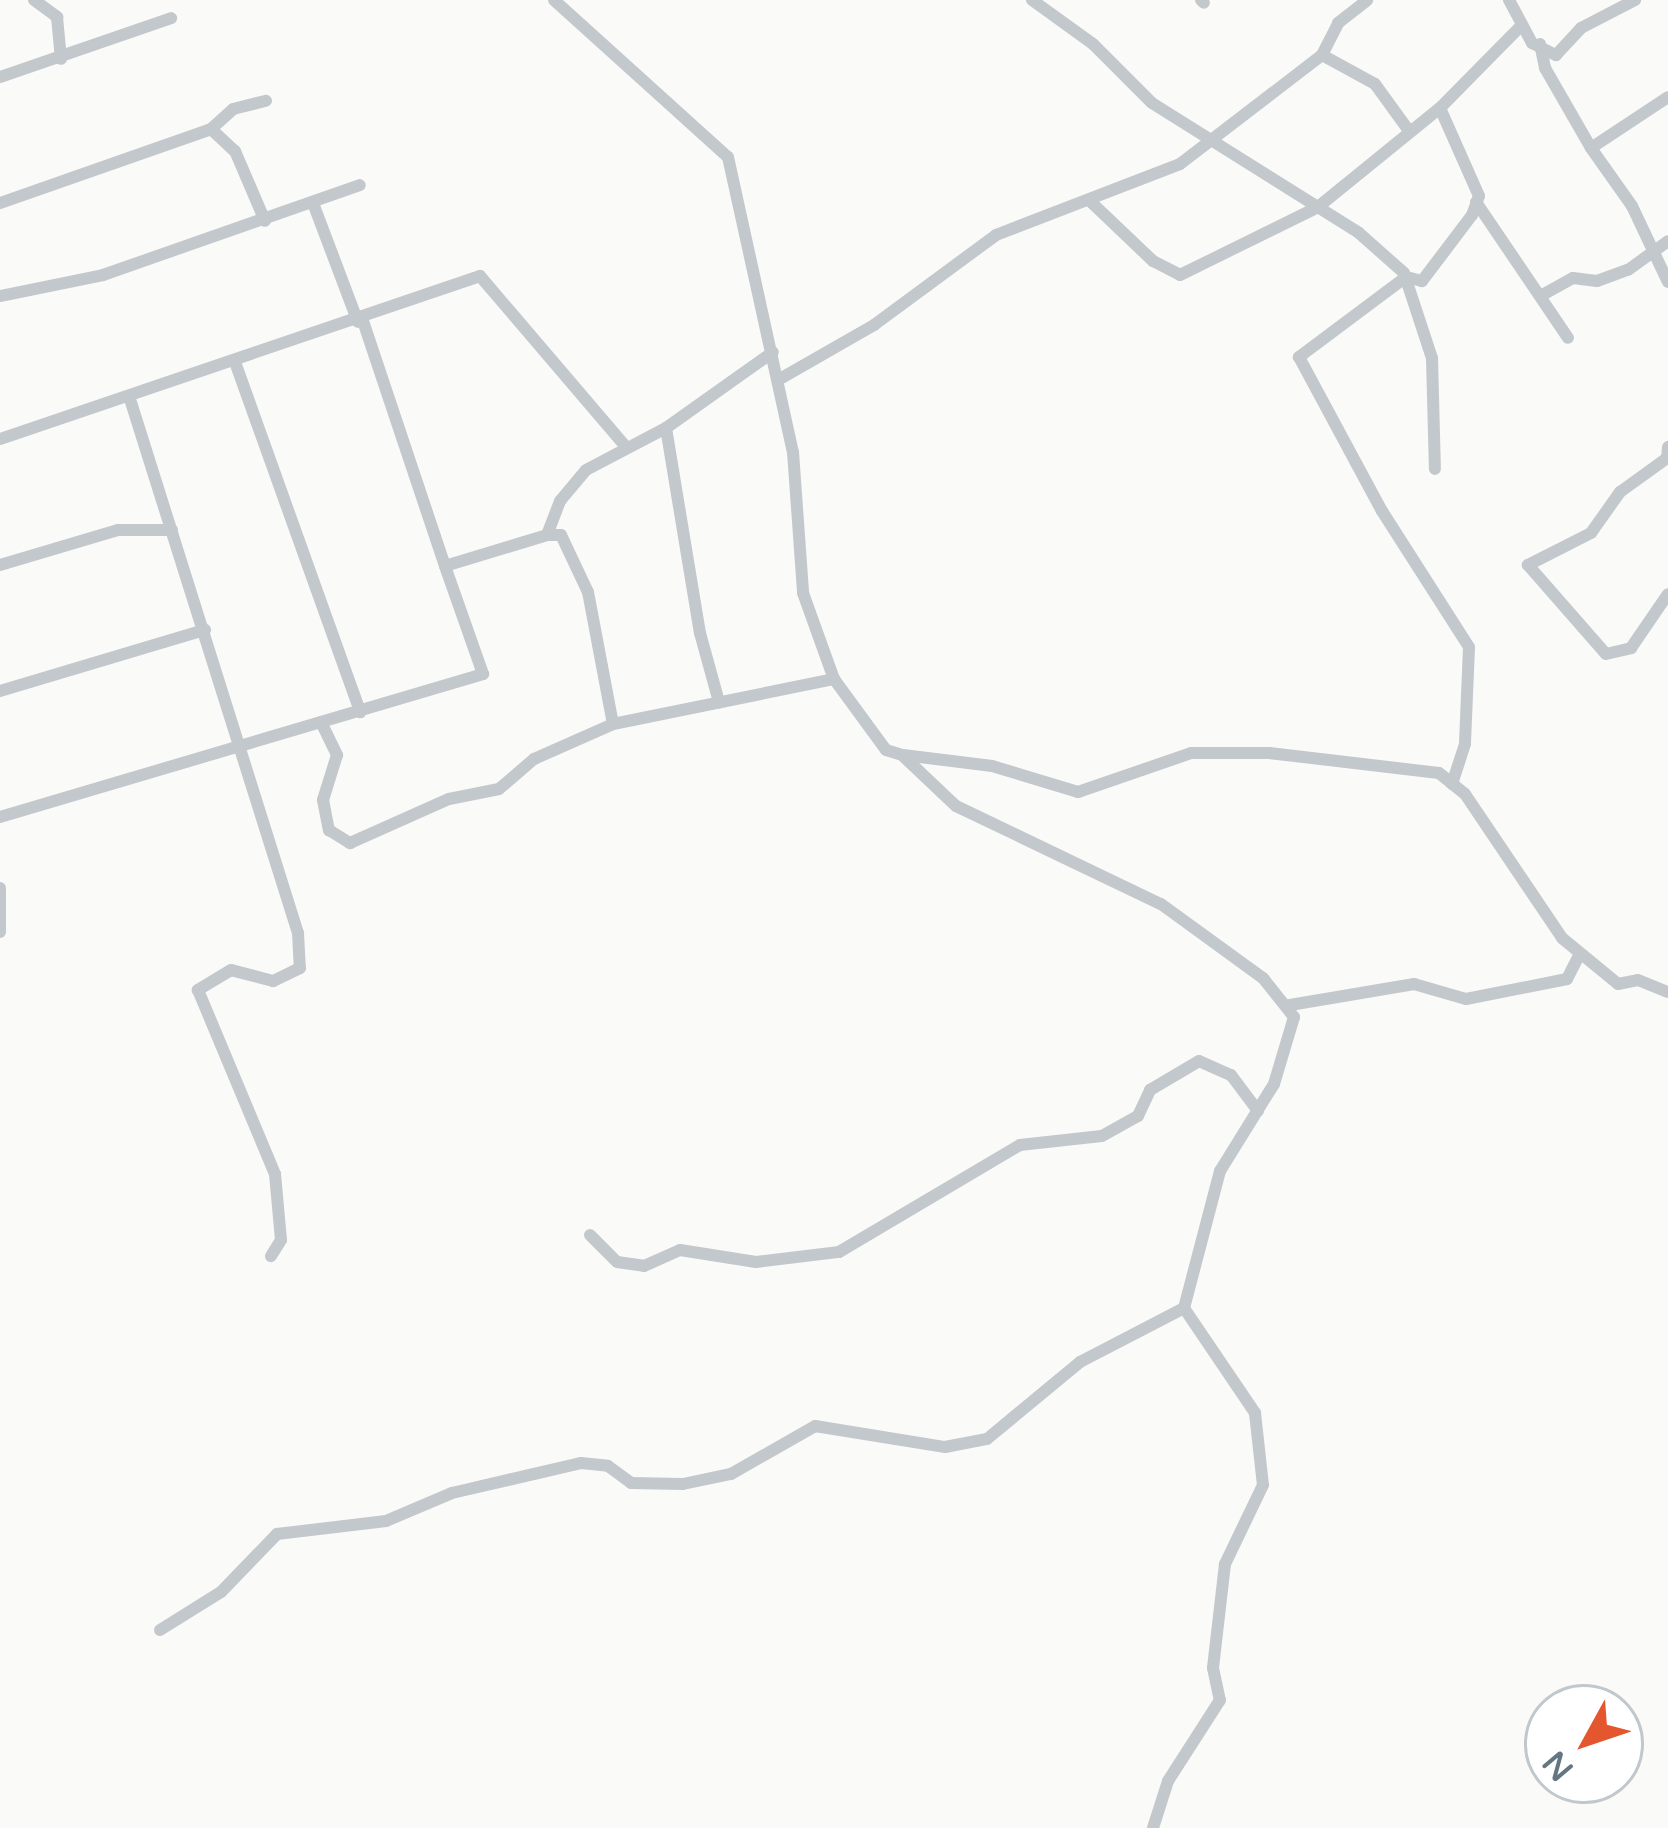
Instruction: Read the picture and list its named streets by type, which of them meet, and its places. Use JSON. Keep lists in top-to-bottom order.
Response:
{
  "north": "bottom left"
}
